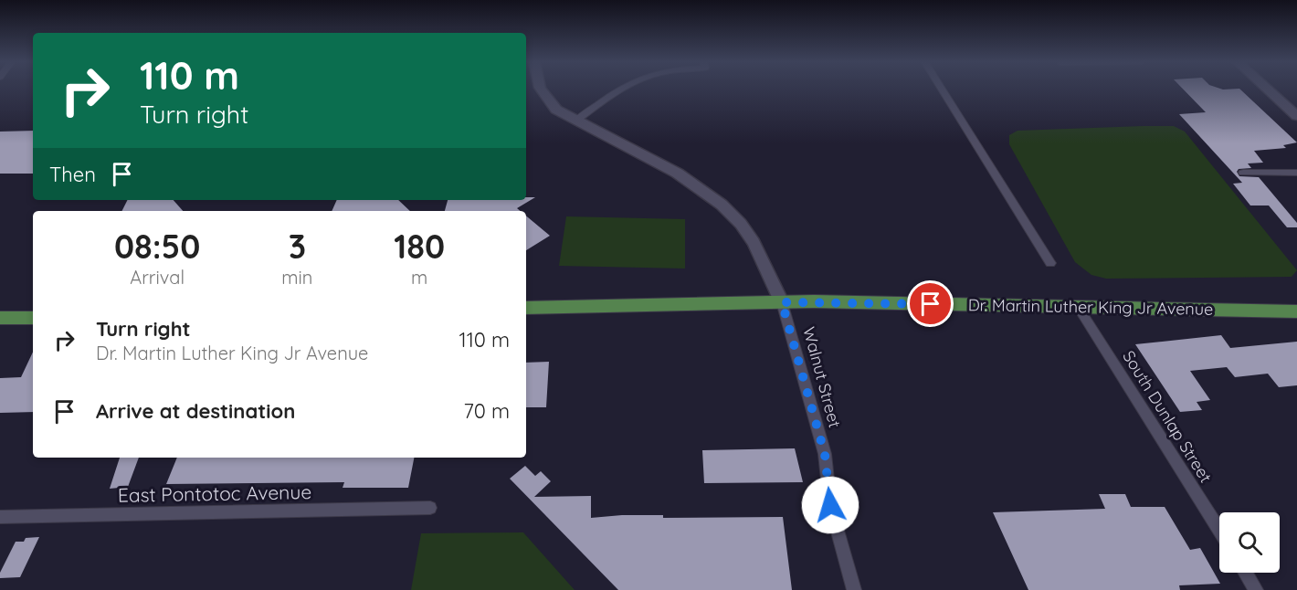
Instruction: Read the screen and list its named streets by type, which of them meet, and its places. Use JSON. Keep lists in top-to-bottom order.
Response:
{
  "streets": {
    "main road": ["Dr. Martin Luther King Jr Avenue"],
    "street": ["Walnut Street", "South Dunlap Street", "East Pontotoc Avenue"]
  },
  "crossings": [
    ["Dr. Martin Luther King Jr Avenue", "Walnut Street"],
    ["Dr. Martin Luther King Jr Avenue", "South Dunlap Street"]
  ],
  "page": {
    "turn": ["110 m", "Turn right"],
    "then": "Then",
    "eta": [
      "08:50",
      "Arrival",
      "3",
      "min",
      "180",
      "m"
    ],
    "list": [
      {
        "name": "Turn right",
        "note": "Dr. Martin Luther King Jr Avenue",
        "value": "110 m"
      },
      {
        "name": "Arrive at destination",
        "value": "70 m"
      }
    ]
  }
}
